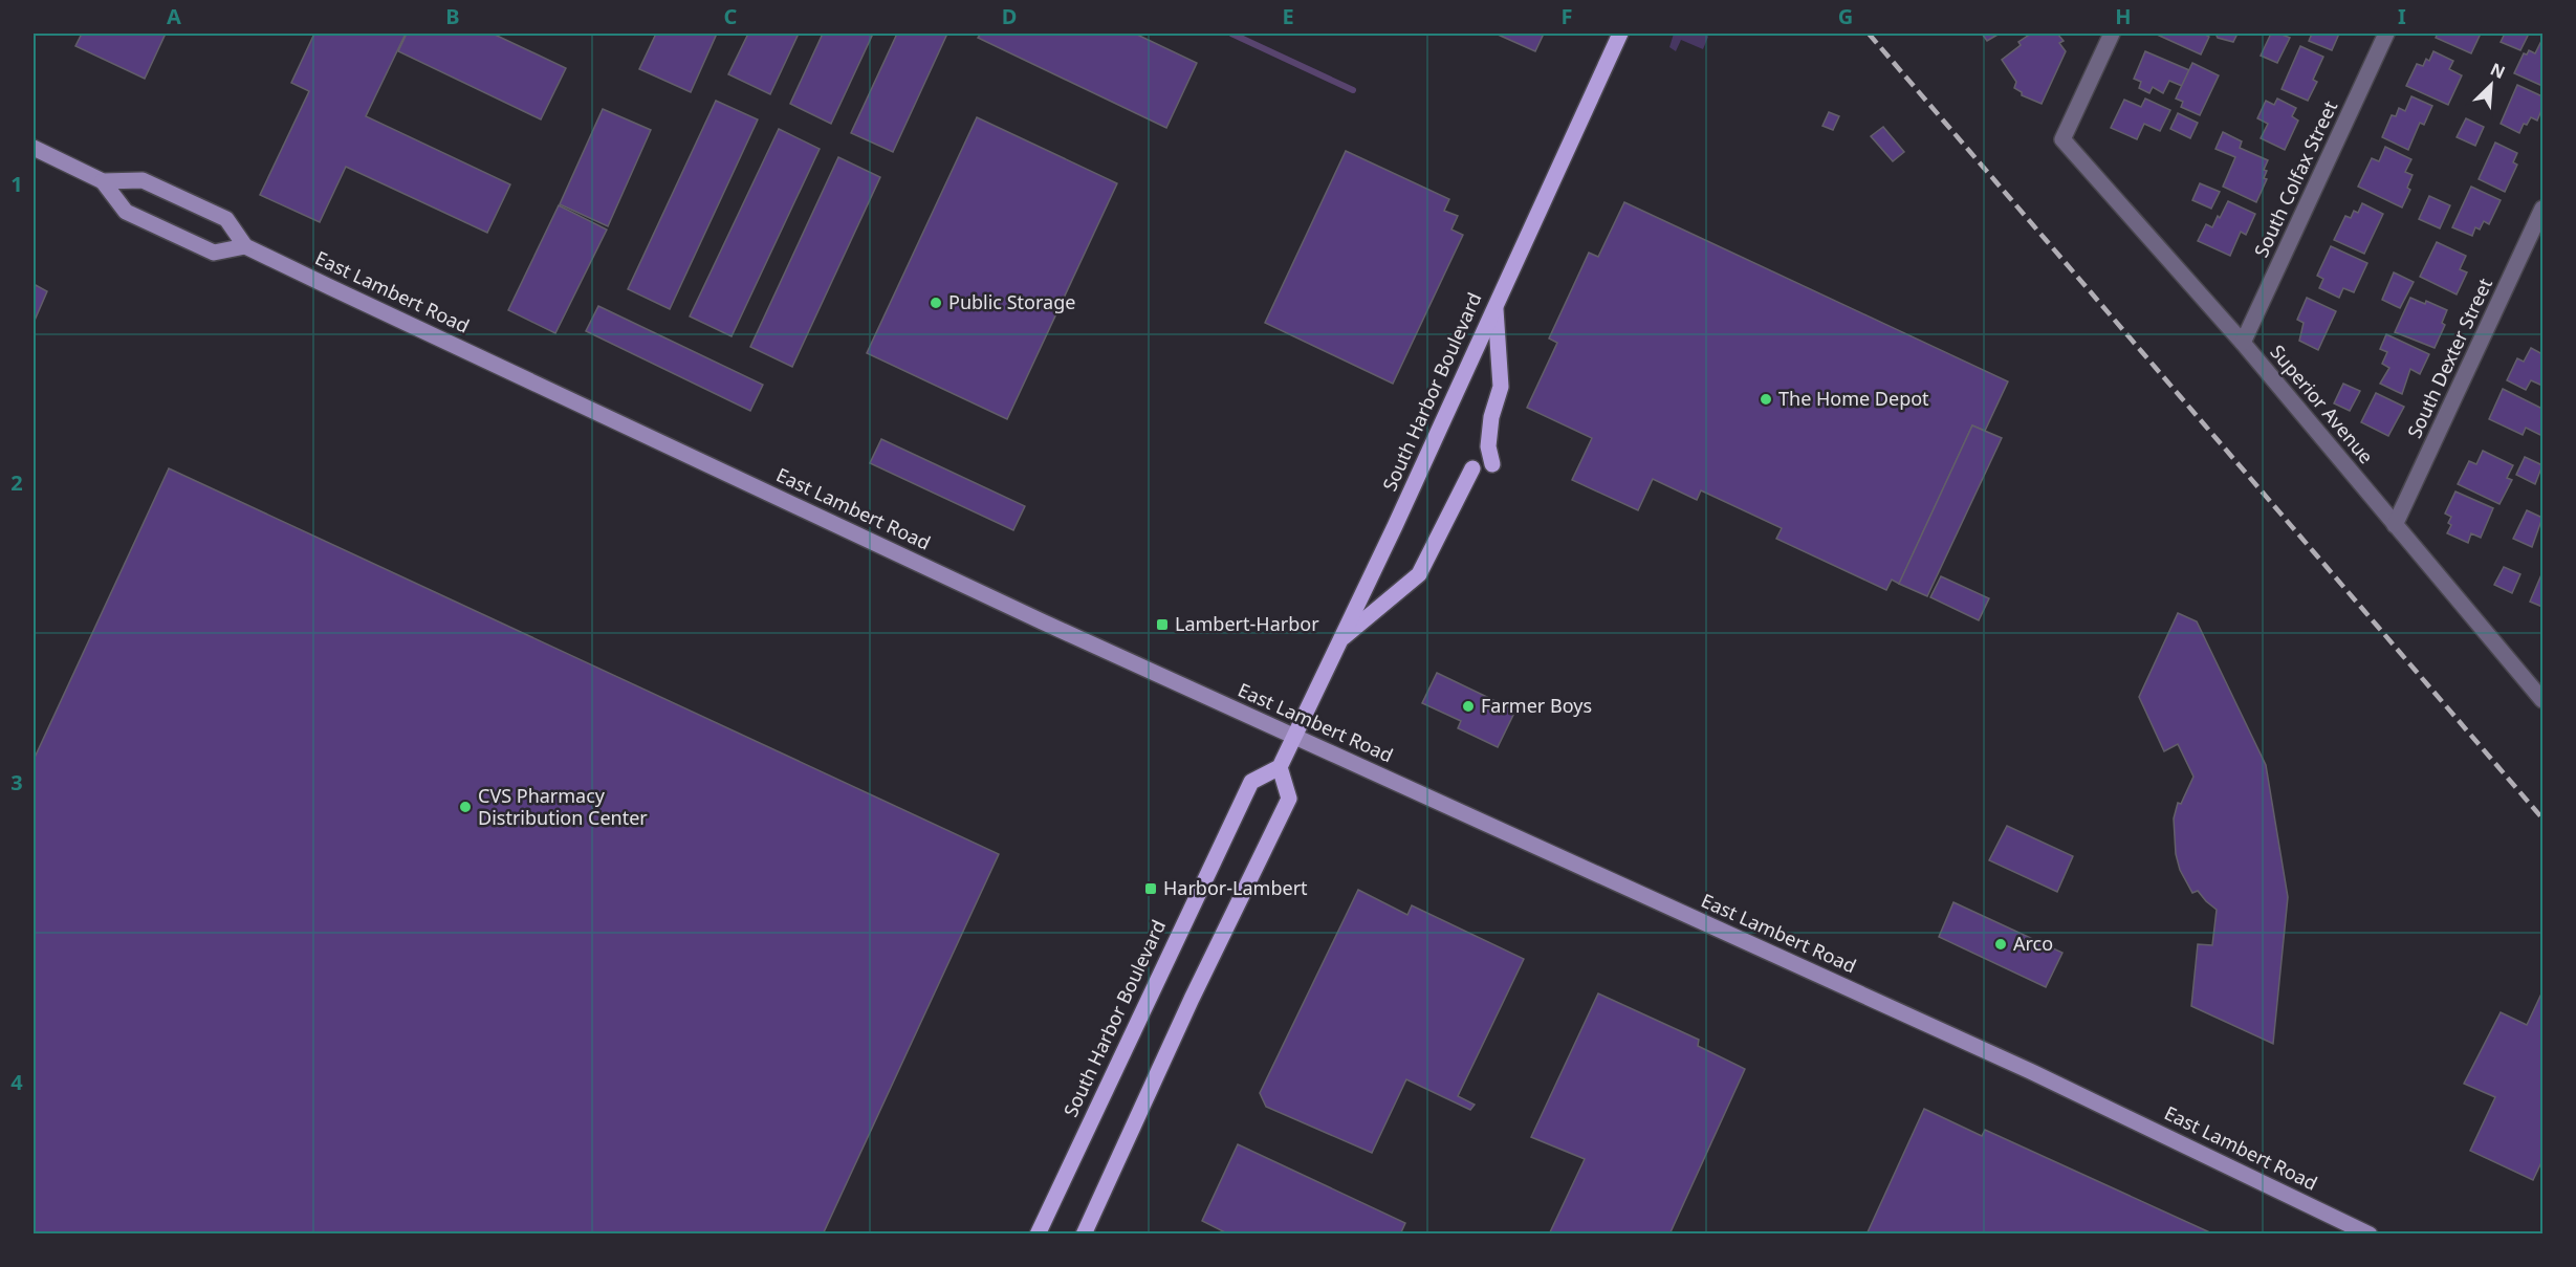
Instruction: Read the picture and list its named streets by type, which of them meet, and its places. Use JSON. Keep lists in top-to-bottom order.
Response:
{
  "streets": {
    "main road": ["East Lambert Road", "South Harbor Boulevard"],
    "street": ["South Colfax Street", "South Dexter Street", "Superior Avenue"]
  },
  "crossings": [
    ["South Colfax Street", "Superior Avenue"],
    ["East Lambert Road", "South Harbor Boulevard"],
    ["South Dexter Street", "Superior Avenue"]
  ],
  "places": {
    "other": [
      "Public Storage",
      "The Home Depot",
      "Farmer Boys",
      "CVS Pharmacy Distribution Center",
      "Arco"
    ],
    "transit": ["Lambert-Harbor", "Harbor-Lambert"]
  },
  "north": "top right",
  "grid": {
    "columns": [
      "A",
      "B",
      "C",
      "D",
      "E",
      "F",
      "G",
      "H",
      "I"
    ],
    "rows": [
      "1",
      "2",
      "3",
      "4"
    ]
  }
}
